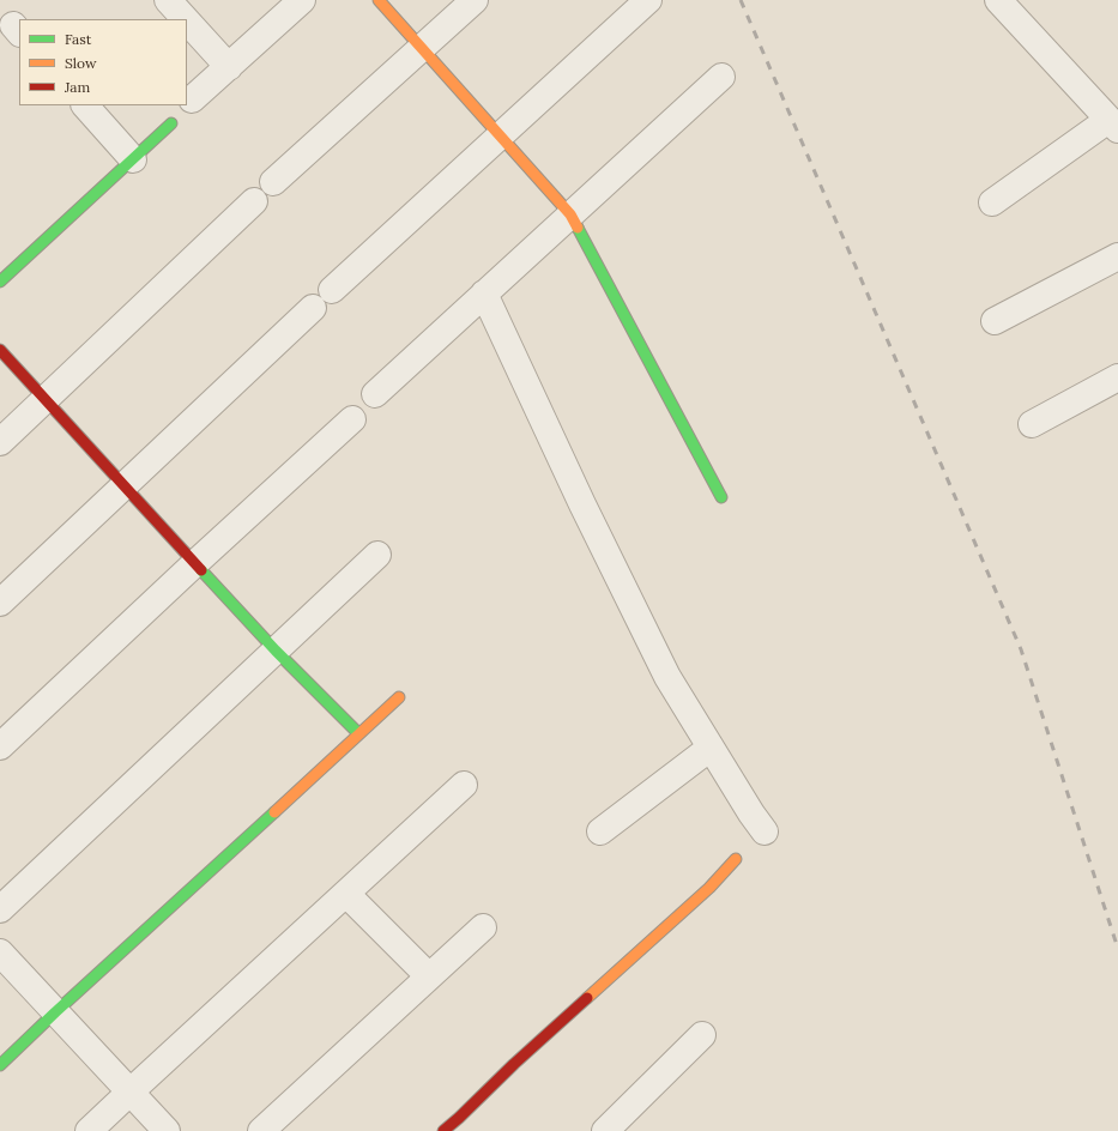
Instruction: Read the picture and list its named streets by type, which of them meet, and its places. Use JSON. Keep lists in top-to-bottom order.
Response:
{
  "legend": ["Fast", "Slow", "Jam"]
}
